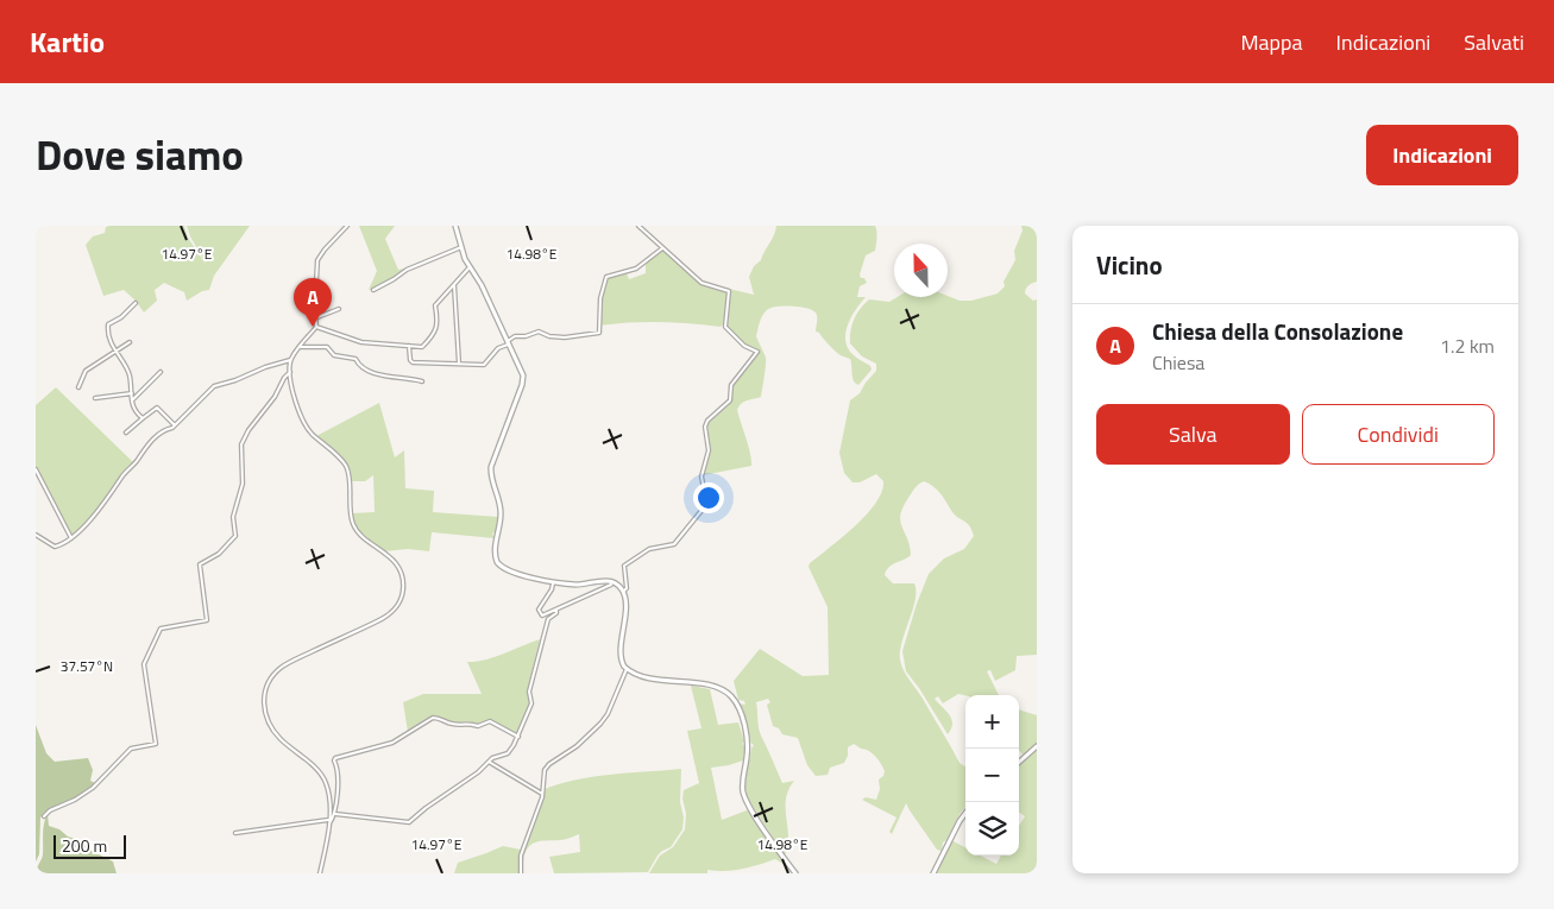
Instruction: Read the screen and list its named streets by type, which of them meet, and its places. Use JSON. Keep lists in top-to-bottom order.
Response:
{
  "scale_bar": "200 m",
  "north": "top",
  "page": {
    "header": "Kartio",
    "nav": ["Mappa", "Indicazioni", "Salvati"],
    "title": "Dove siamo",
    "buttons": [
      "Indicazioni",
      ["Salva", "Condividi"]
    ],
    "heading": "Vicino",
    "pins": "A",
    "list": [
      {
        "mark": "A",
        "name": "Chiesa della Consolazione",
        "note": "Chiesa",
        "value": "1.2 km"
      }
    ],
    "map_buttons": ["+", "−"],
    "scale": "200 m"
  },
  "coordinates": ["14.97°E", "14.98°E", "37.57°N"]
}
